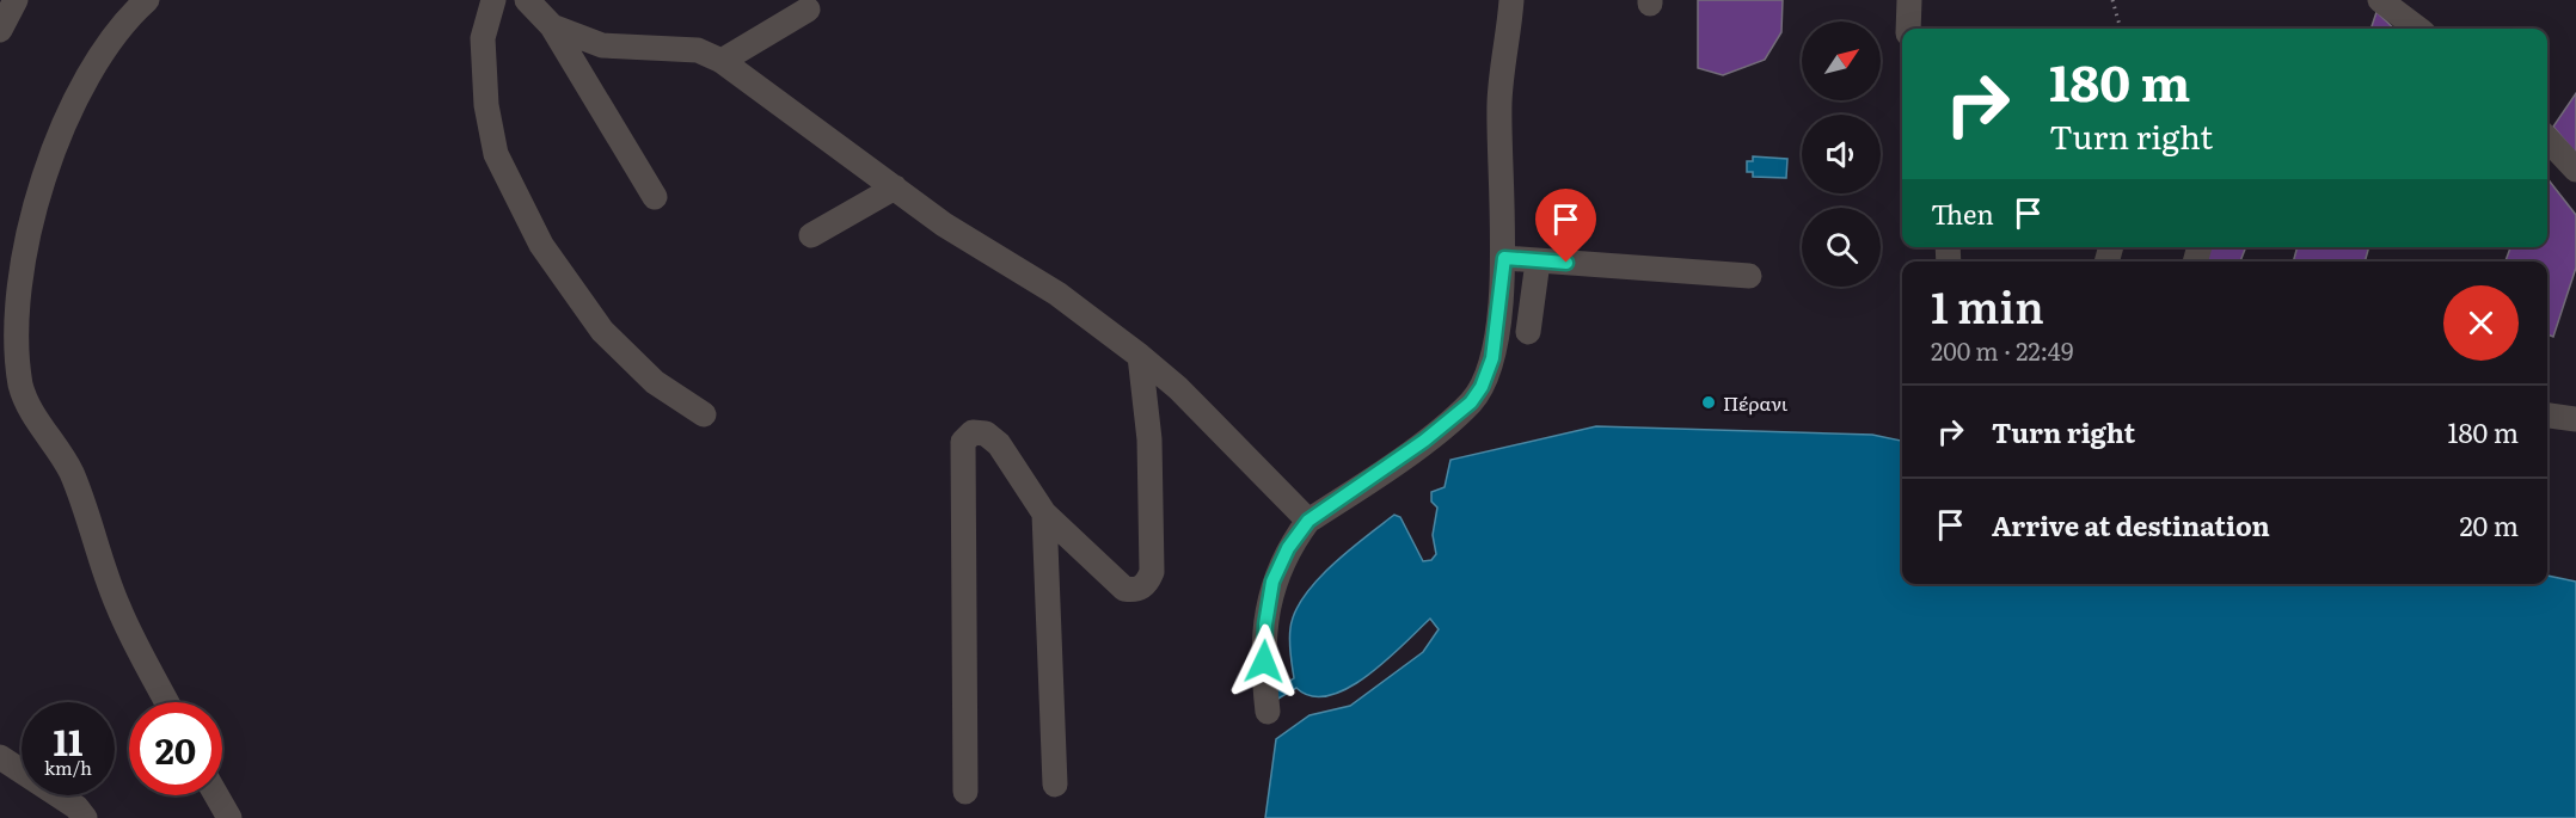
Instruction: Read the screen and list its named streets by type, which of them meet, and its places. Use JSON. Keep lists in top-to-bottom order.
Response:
{
  "places": ["Πέρανι"],
  "north": "top right",
  "page": {
    "turn": ["180 m", "Turn right"],
    "then": "Then",
    "heading": ["1 min", "200 m · 22:49"],
    "list": [
      {
        "name": "Turn right",
        "value": "180 m"
      },
      {
        "name": "Arrive at destination",
        "value": "20 m"
      }
    ],
    "speed": "11 km/h",
    "limit": "20"
  }
}
